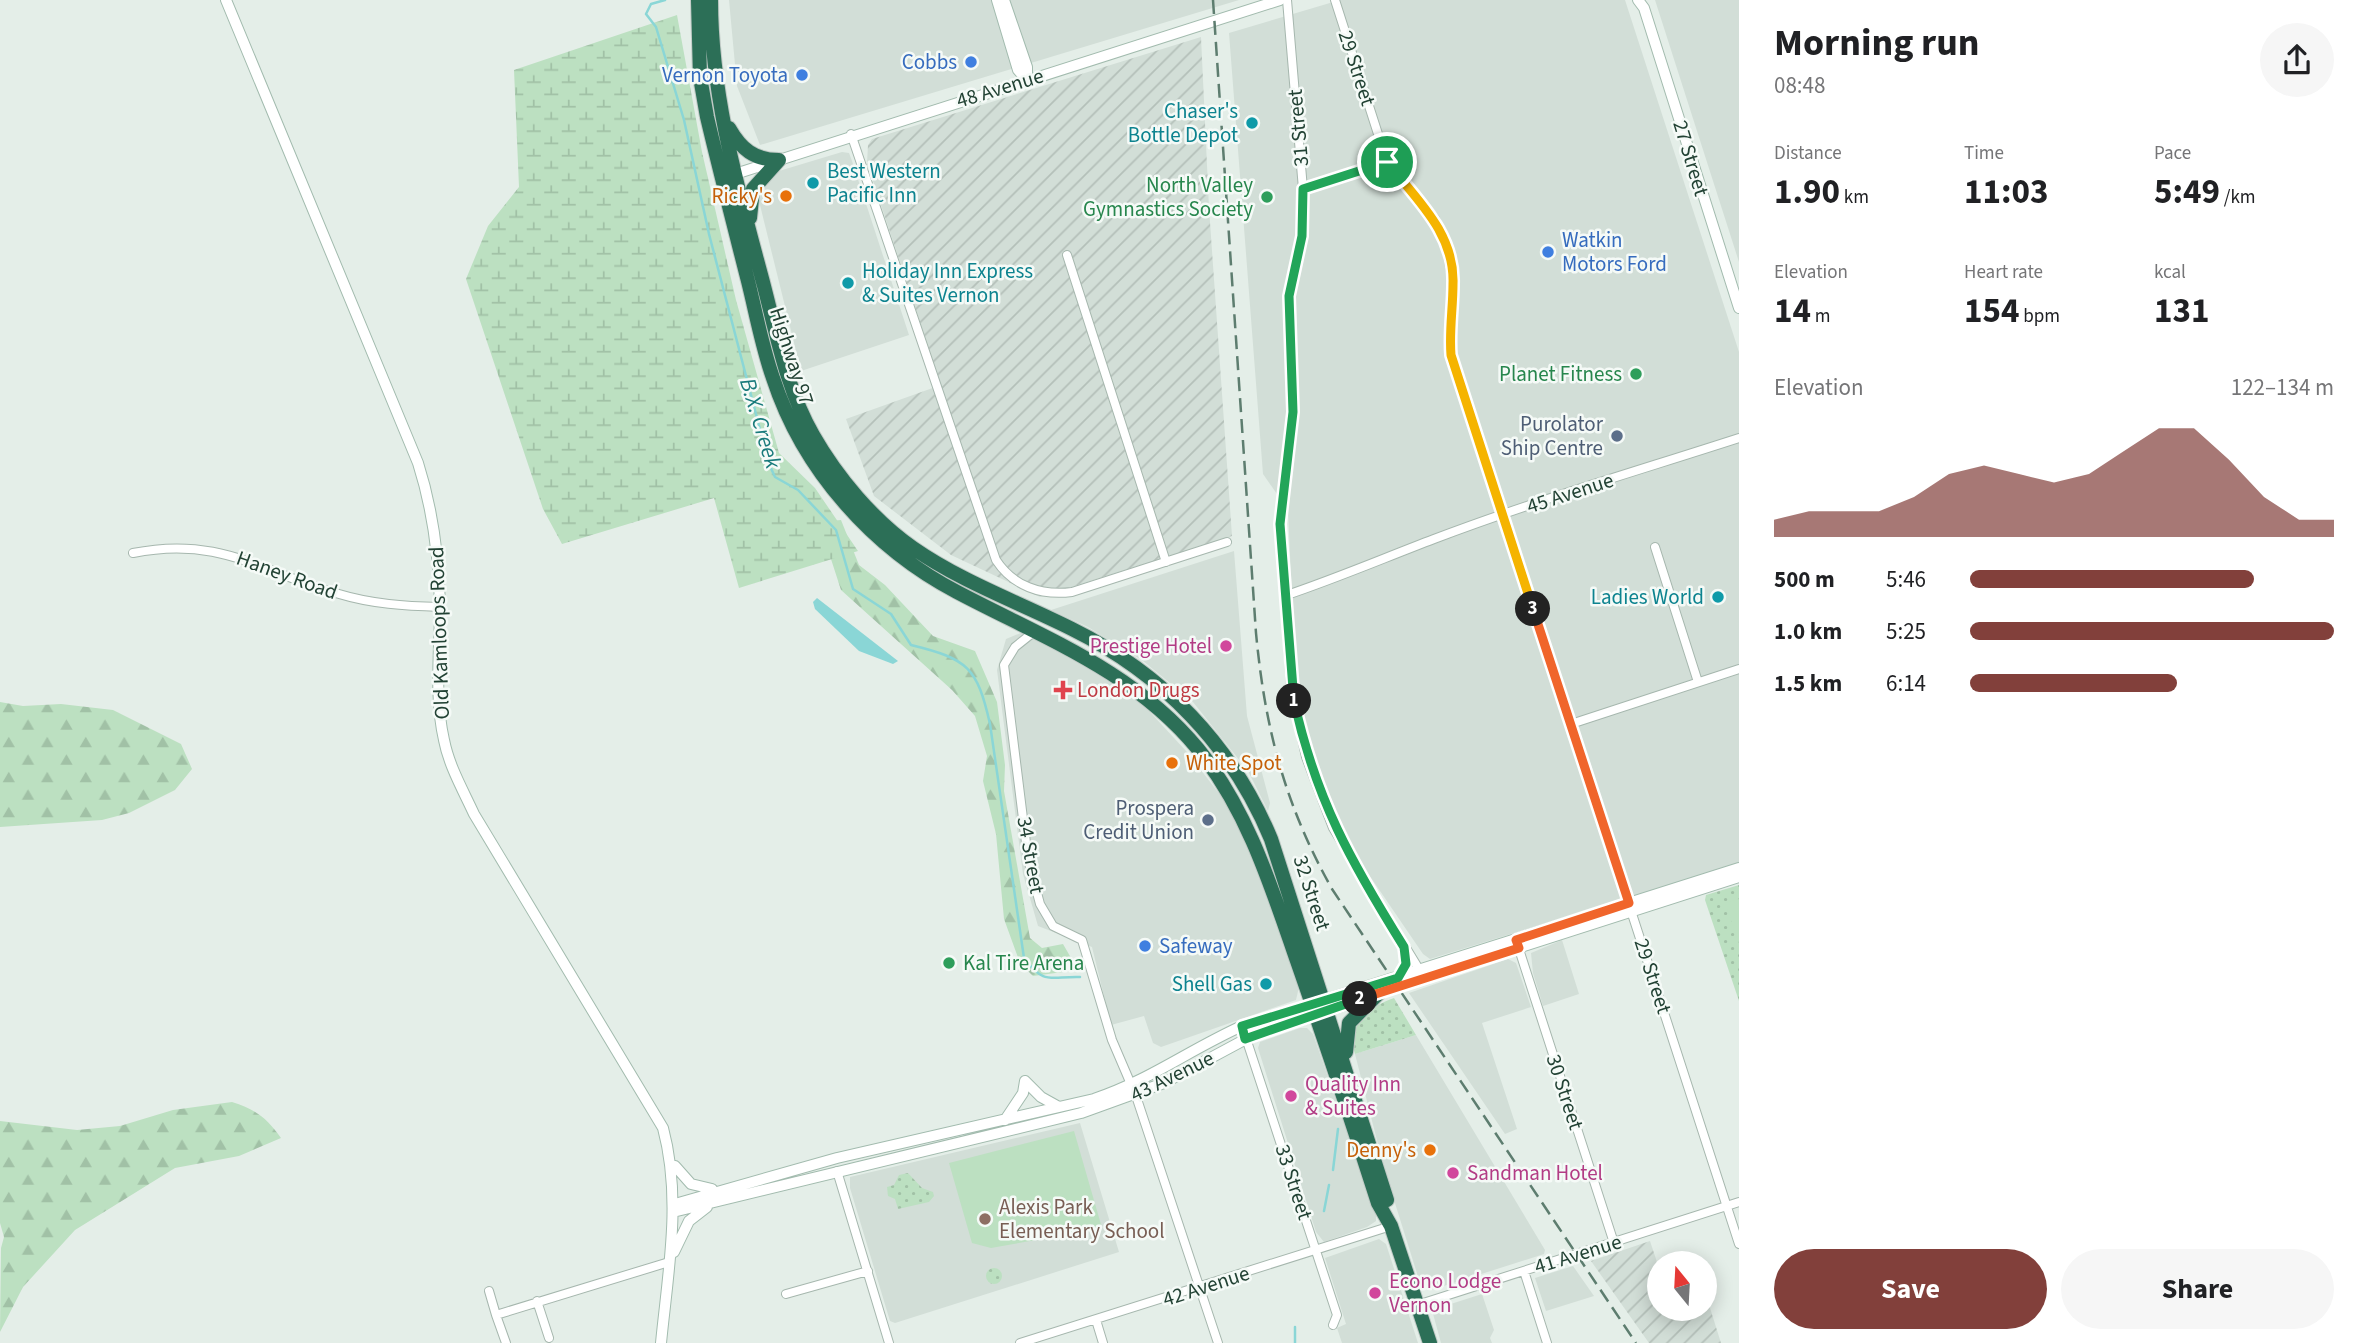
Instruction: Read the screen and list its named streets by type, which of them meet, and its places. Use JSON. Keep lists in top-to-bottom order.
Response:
{
  "streets": {
    "highway": ["Highway 97", "32 Street"],
    "street": [
      "29 Street",
      "48 Avenue",
      "31 Street",
      "27 Street",
      "45 Avenue",
      "Haney Road",
      "Old Kamloops Road",
      "34 Street",
      "43 Avenue",
      "30 Street",
      "33 Street",
      "41 Avenue",
      "42 Avenue"
    ]
  },
  "crossings": [
    ["29 Street", "45 Avenue"],
    ["29 Street", "43 Avenue"],
    ["29 Street", "41 Avenue"],
    ["48 Avenue", "Highway 97"],
    ["31 Street", "45 Avenue"],
    ["31 Street", "43 Avenue"],
    ["Highway 97", "34 Street"],
    ["Highway 97", "32 Street"],
    ["Haney Road", "Old Kamloops Road"],
    ["Old Kamloops Road", "43 Avenue"],
    ["34 Street", "43 Avenue"],
    ["34 Street", "42 Avenue"],
    ["32 Street", "43 Avenue"],
    ["32 Street", "41 Avenue"],
    ["32 Street", "42 Avenue"],
    ["43 Avenue", "30 Street"],
    ["43 Avenue", "33 Street"],
    ["30 Street", "41 Avenue"],
    ["33 Street", "42 Avenue"]
  ],
  "water": ["B.X. Creek"],
  "places": {
    "other": [
      "Cobbs",
      "Vernon Toyota",
      "Chaser's Bottle Depot",
      "Best Western Pacific Inn",
      "Ricky's",
      "North Valley Gymnastics Society",
      "Watkin Motors Ford",
      "Holiday Inn Express & Suites Vernon",
      "Planet Fitness",
      "Purolator Ship Centre",
      "Ladies World",
      "Prestige Hotel",
      "White Spot",
      "Prospera Credit Union",
      "Safeway",
      "Kal Tire Arena",
      "Shell Gas",
      "Quality Inn & Suites",
      "Denny's",
      "Sandman Hotel",
      "Alexis Park Elementary School",
      "Econo Lodge Vernon"
    ],
    "health": ["London Drugs"]
  },
  "north": "top",
  "page": {
    "heading": ["Morning run", "08:48"],
    "stats": [
      ["Distance", "1.90 km"],
      ["Time", "11:03"],
      ["Pace", "5:49 /km"],
      ["Elevation", "14 m"],
      ["Heart rate", "154 bpm"],
      ["kcal", "131"]
    ],
    "chart": ["Elevation", "122–134 m"],
    "list": [
      {
        "name": "500 m",
        "note": "5:46"
      },
      {
        "name": "1.0 km",
        "note": "5:25"
      },
      {
        "name": "1.5 km",
        "note": "6:14"
      }
    ],
    "pins": ["3", "1", "2"],
    "buttons": ["Save", "Share"]
  }
}
